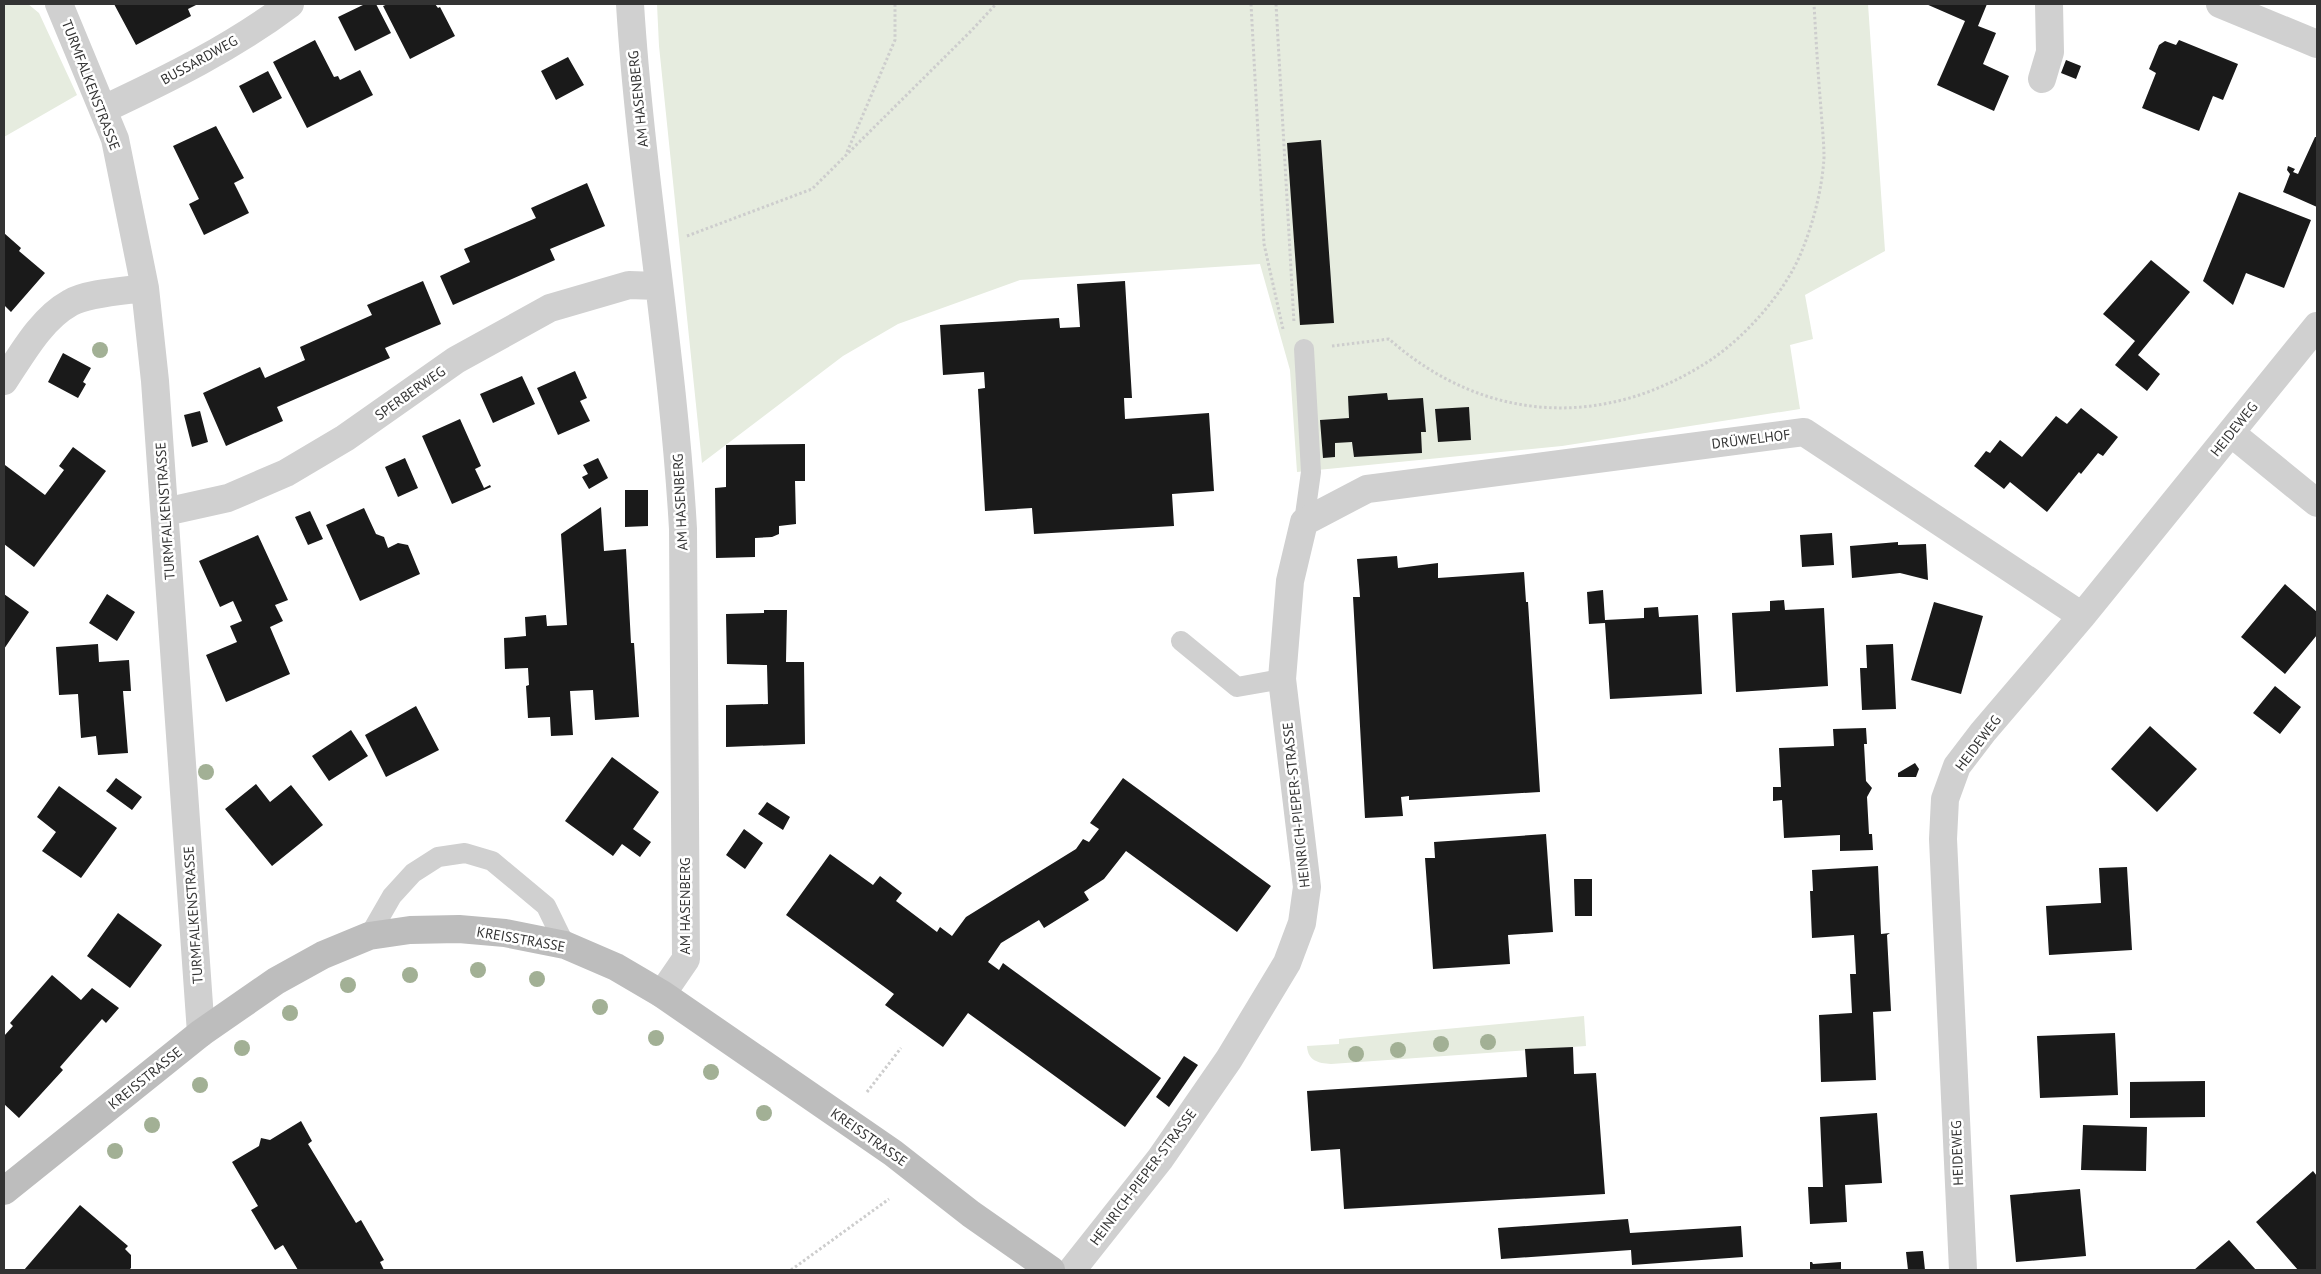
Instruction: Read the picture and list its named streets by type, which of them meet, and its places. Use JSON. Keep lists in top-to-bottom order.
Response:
{
  "streets": {
    "main road": ["KREISSTRASSE"],
    "street": [
      "BUSSARDWEG",
      "TURMFALKENSTRASSE",
      "AM HASENBERG",
      "SPERBERWEG",
      "HEIDEWEG",
      "DRÜWELHOF",
      "HEINRICH-PIEPER-STRASSE"
    ]
  },
  "crossings": [
    ["BUSSARDWEG", "TURMFALKENSTRASSE"],
    ["TURMFALKENSTRASSE", "SPERBERWEG"],
    ["TURMFALKENSTRASSE", "KREISSTRASSE"],
    ["AM HASENBERG", "SPERBERWEG"],
    ["AM HASENBERG", "KREISSTRASSE"],
    ["HEIDEWEG", "DRÜWELHOF"],
    ["DRÜWELHOF", "HEINRICH-PIEPER-STRASSE"]
  ]
}
